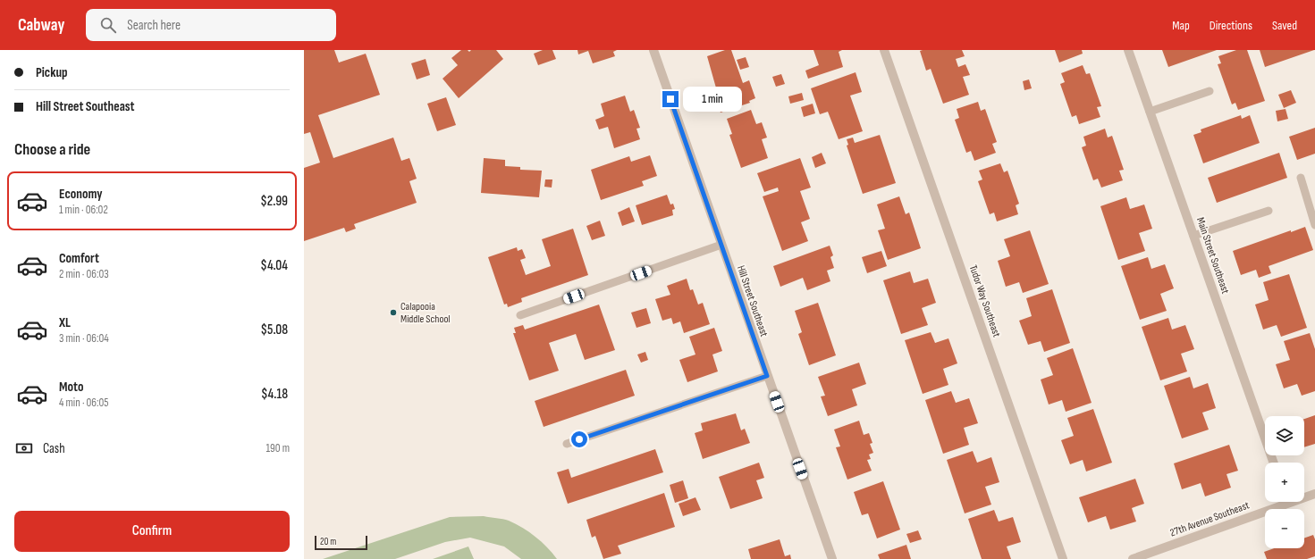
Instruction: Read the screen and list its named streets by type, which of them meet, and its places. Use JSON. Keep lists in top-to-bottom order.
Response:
{
  "streets": {
    "street": [
      "Main Street Southeast",
      "Hill Street Southeast",
      "Tudor Way Southeast",
      "27th Avenue Southeast"
    ]
  },
  "places": ["Calapooia Middle School"],
  "scale_bar": "20 m",
  "page": {
    "header": "Cabway",
    "search": "Search here",
    "nav": ["Map", "Directions", "Saved"],
    "banner": ["Pickup", "Hill Street Southeast"],
    "bubble": "1 min",
    "heading": "Choose a ride",
    "list": [
      {
        "name": "Economy",
        "note": "1 min · 06:02",
        "value": "$2.99"
      },
      {
        "name": "Comfort",
        "note": "2 min · 06:03",
        "value": "$4.04"
      },
      {
        "name": "XL",
        "note": "3 min · 06:04",
        "value": "$5.08"
      },
      {
        "name": "Moto",
        "note": "4 min · 06:05",
        "value": "$4.18"
      }
    ],
    "map_buttons": ["+", "−"],
    "pay": ["Cash", "190 m"],
    "buttons": "Confirm",
    "scale": "20 m"
  }
}
